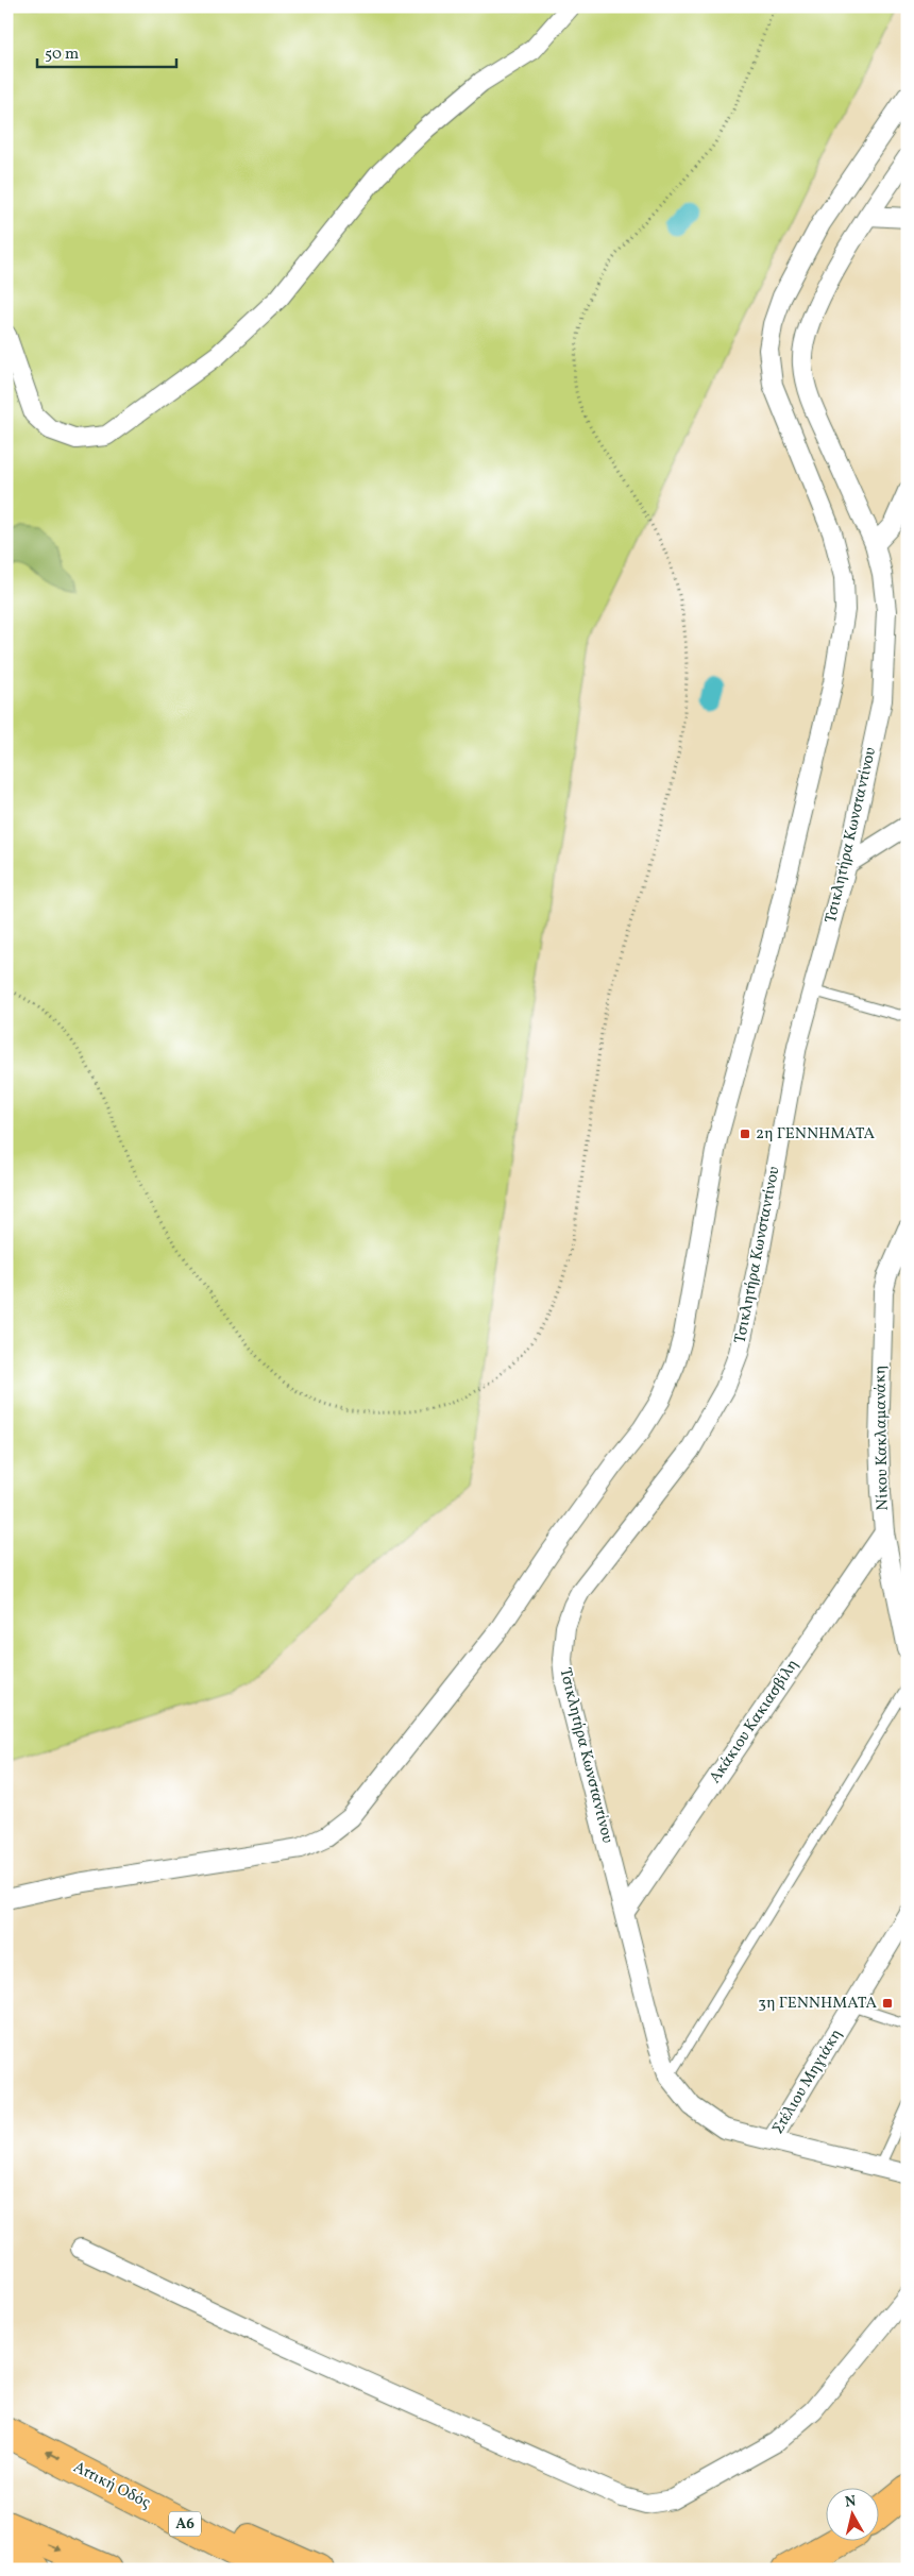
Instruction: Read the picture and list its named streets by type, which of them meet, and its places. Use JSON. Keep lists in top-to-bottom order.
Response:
{
  "streets": {
    "highway": ["Αττική Οδός", "Α6"],
    "street": [
      "Τσικλητήρα Κωνσταντίνου",
      "Νίκου Κακλαμανάκη",
      "Ακάκιου Κακιασβίλη",
      "Στέλιου Μηγιάκη"
    ]
  },
  "crossings": [
    ["Τσικλητήρα Κωνσταντίνου", "Ακάκιου Κακιασβίλη"],
    ["Τσικλητήρα Κωνσταντίνου", "Στέλιου Μηγιάκη"],
    ["Νίκου Κακλαμανάκη", "Ακάκιου Κακιασβίλη"]
  ],
  "places": {
    "transit": ["2η ΓΕΝΝΗΜΑΤΑ", "3η ΓΕΝΝΗΜΑΤΑ"]
  },
  "scale_bar": "50 m",
  "north": "top"
}
